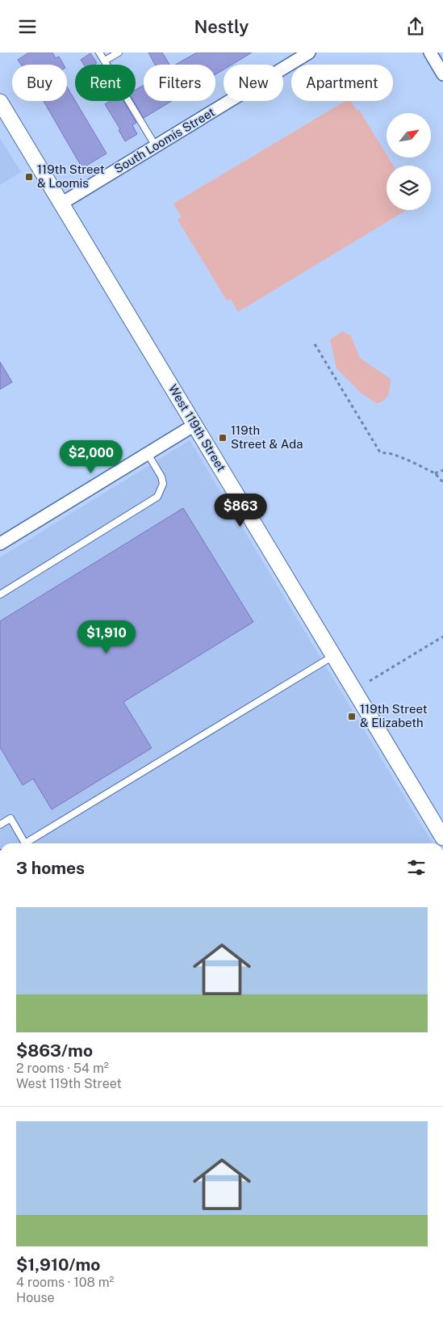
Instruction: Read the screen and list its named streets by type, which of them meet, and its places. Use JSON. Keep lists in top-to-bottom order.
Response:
{
  "streets": {
    "street": ["South Loomis Street", "West 119th Street"]
  },
  "crossings": [
    ["South Loomis Street", "West 119th Street"]
  ],
  "places": {
    "transit": ["119th Street & Loomis", "119th Street & Ada", "119th Street & Elizabeth"]
  },
  "north": "top right",
  "page": {
    "header": "Nestly",
    "chip": [
      "Buy",
      "Rent",
      "Filters",
      "New",
      "Apartment"
    ],
    "price": ["$2,000", "$863", "$1,910"],
    "heading": "3 homes",
    "list": [
      {
        "name": "$863/mo",
        "note": "2 rooms · 54 m² · West 119th Street"
      },
      {
        "name": "$1,910/mo",
        "note": "4 rooms · 108 m² · House"
      }
    ]
  }
}
